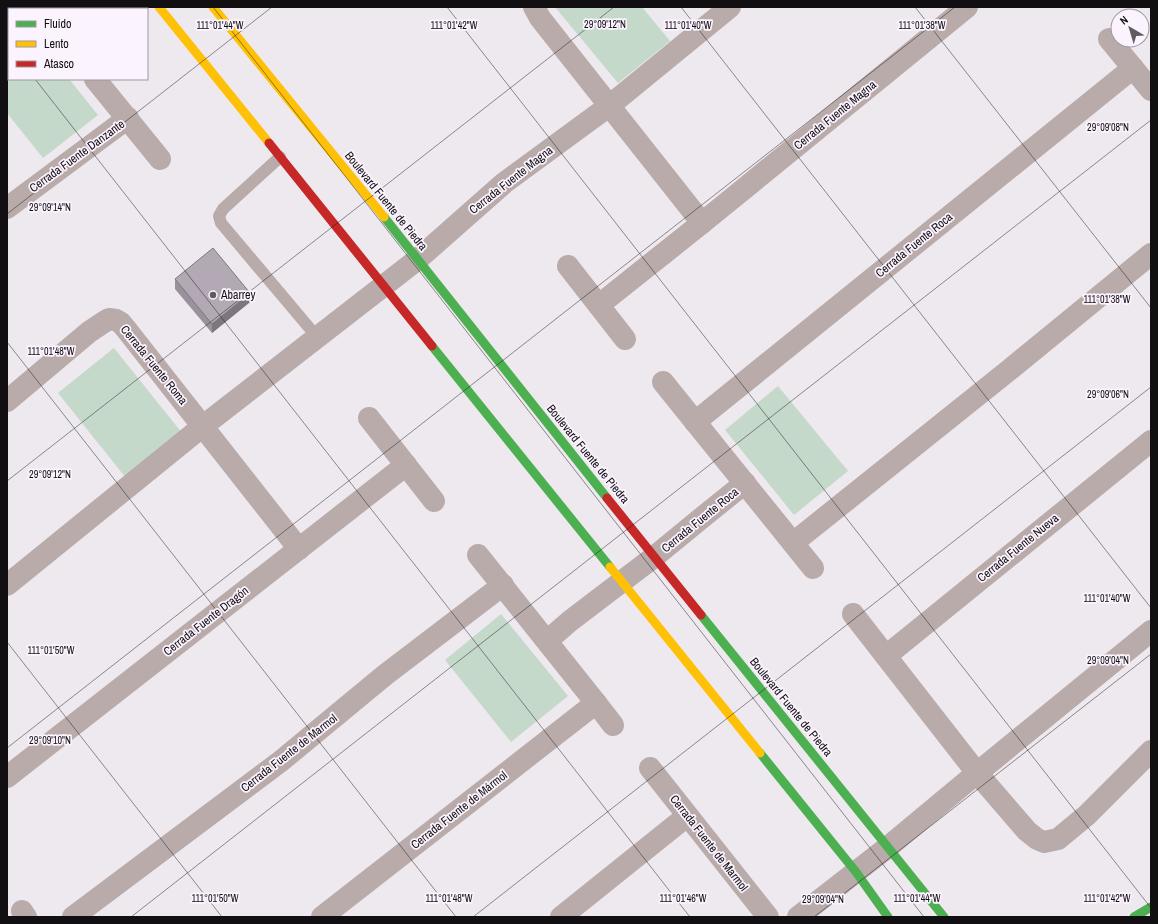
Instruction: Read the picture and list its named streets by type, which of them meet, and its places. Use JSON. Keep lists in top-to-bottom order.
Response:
{
  "streets": {
    "street": [
      "Cerrada Fuente Magna",
      "Cerrada Fuente Danzante",
      "Boulevard Fuente de Piedra",
      "Cerrada Fuente Roca",
      "Cerrada Fuente Roma",
      "Cerrada Fuente Nueva",
      "Cerrada Fuente Dragón",
      "Cerrada Fuente de Marmol",
      "Cerrada Fuente de Mármol"
    ]
  },
  "crossings": [
    ["Cerrada Fuente Magna", "Boulevard Fuente de Piedra"],
    ["Boulevard Fuente de Piedra", "Cerrada Fuente Roca"],
    ["Cerrada Fuente Roma", "Cerrada Fuente Dragón"]
  ],
  "places": ["Abarrey"],
  "legend": ["Fluido", "Lento", "Atasco"],
  "north": "top left",
  "coordinates": [
    "29°09'12\"N",
    "111°01'44\"W",
    "111°01'42\"W",
    "111°01'40\"W",
    "111°01'38\"W",
    "29°09'08\"N",
    "29°09'14\"N",
    "111°01'48\"W",
    "29°09'06\"N",
    "111°01'50\"W",
    "29°09'04\"N",
    "29°09'10\"N",
    "111°01'46\"W"
  ]
}
